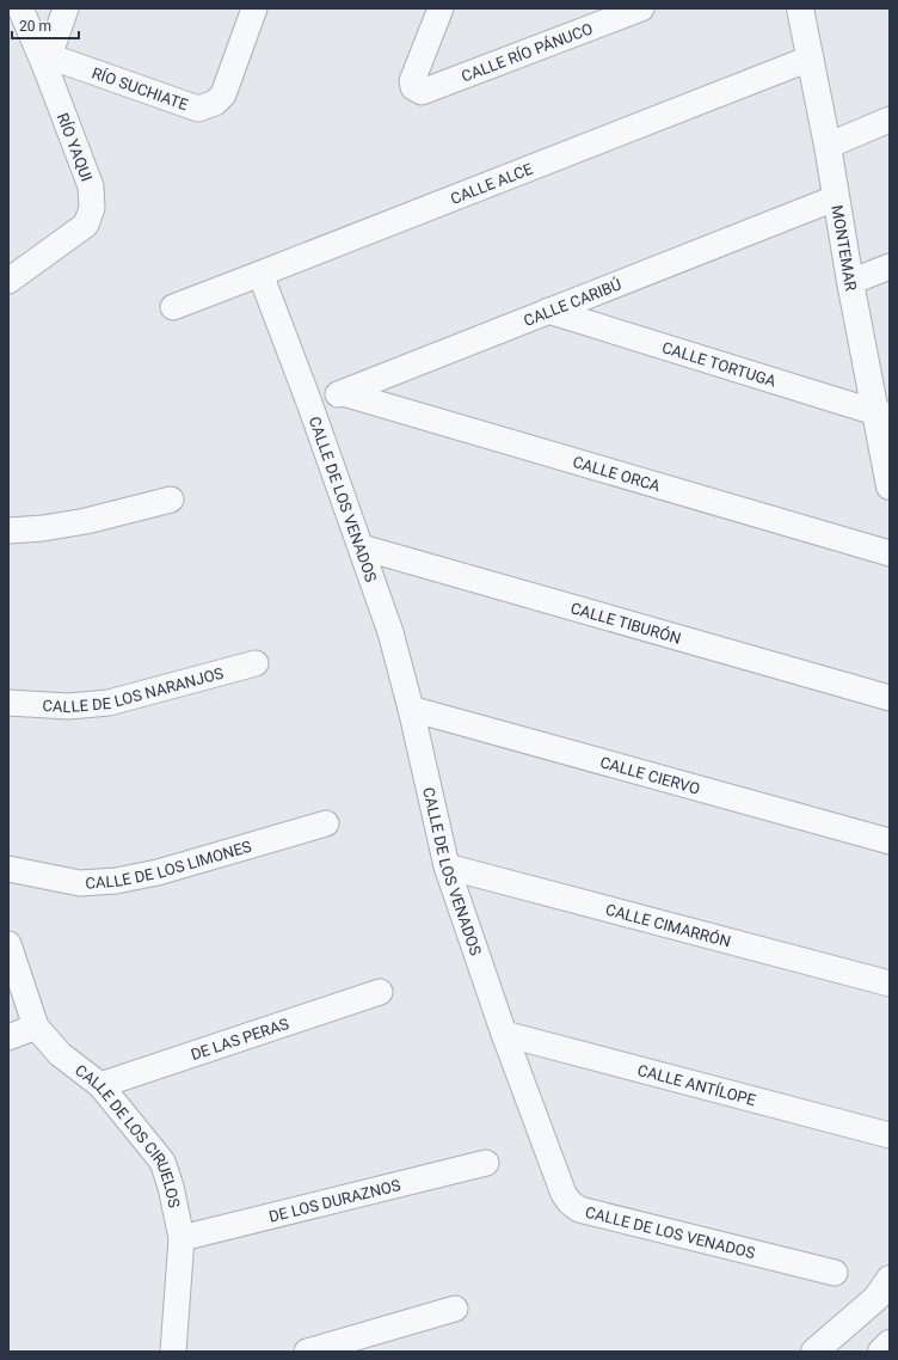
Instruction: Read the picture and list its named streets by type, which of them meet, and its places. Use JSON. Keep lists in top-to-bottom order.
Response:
{
  "streets": {
    "street": [
      "CALLE RÍO PÁNUCO",
      "RÍO SUCHIATE",
      "RÍO YAQUI",
      "CALLE ALCE",
      "MONTEMAR",
      "CALLE CARIBÚ",
      "CALLE TORTUGA",
      "CALLE ORCA",
      "CALLE DE LOS VENADOS",
      "CALLE TIBURÓN",
      "CALLE DE LOS NARANJOS",
      "CALLE CIERVO",
      "CALLE DE LOS LIMONES",
      "CALLE CIMARRÓN",
      "DE LAS PERAS",
      "CALLE ANTÍLOPE",
      "CALLE DE LOS CIRUELOS",
      "DE LOS DURAZNOS"
    ]
  },
  "crossings": [
    ["RÍO SUCHIATE", "RÍO YAQUI"],
    ["CALLE ALCE", "MONTEMAR"],
    ["CALLE ALCE", "CALLE DE LOS VENADOS"],
    ["MONTEMAR", "CALLE CARIBÚ"],
    ["MONTEMAR", "CALLE TORTUGA"],
    ["CALLE CARIBÚ", "CALLE TORTUGA"],
    ["CALLE CARIBÚ", "CALLE ORCA"],
    ["CALLE CARIBÚ", "CALLE DE LOS VENADOS"],
    ["CALLE DE LOS VENADOS", "CALLE TIBURÓN"],
    ["CALLE DE LOS VENADOS", "CALLE CIERVO"],
    ["CALLE DE LOS VENADOS", "CALLE CIMARRÓN"],
    ["CALLE DE LOS VENADOS", "CALLE ANTÍLOPE"],
    ["DE LAS PERAS", "CALLE DE LOS CIRUELOS"],
    ["CALLE DE LOS CIRUELOS", "DE LOS DURAZNOS"]
  ],
  "scale_bar": "20 m"
}
